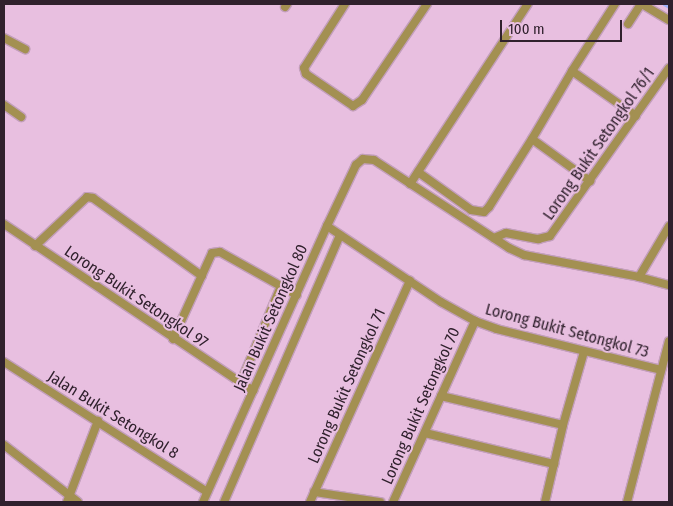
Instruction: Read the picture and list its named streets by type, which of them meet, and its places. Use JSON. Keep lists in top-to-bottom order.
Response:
{
  "streets": {
    "street": [
      "Lorong Bukit Setongkol 76/1",
      "Lorong Bukit Setongkol 97",
      "Jalan Bukit Setongkol 80",
      "Lorong Bukit Setongkol 73",
      "Lorong Bukit Setongkol 71",
      "Lorong Bukit Setongkol 70",
      "Jalan Bukit Setongkol 8"
    ]
  },
  "crossings": [
    ["Lorong Bukit Setongkol 97", "Jalan Bukit Setongkol 80"],
    ["Jalan Bukit Setongkol 80", "Lorong Bukit Setongkol 73"],
    ["Jalan Bukit Setongkol 80", "Jalan Bukit Setongkol 8"],
    ["Lorong Bukit Setongkol 73", "Lorong Bukit Setongkol 71"],
    ["Lorong Bukit Setongkol 73", "Lorong Bukit Setongkol 70"]
  ],
  "scale_bar": "100 m"
}
